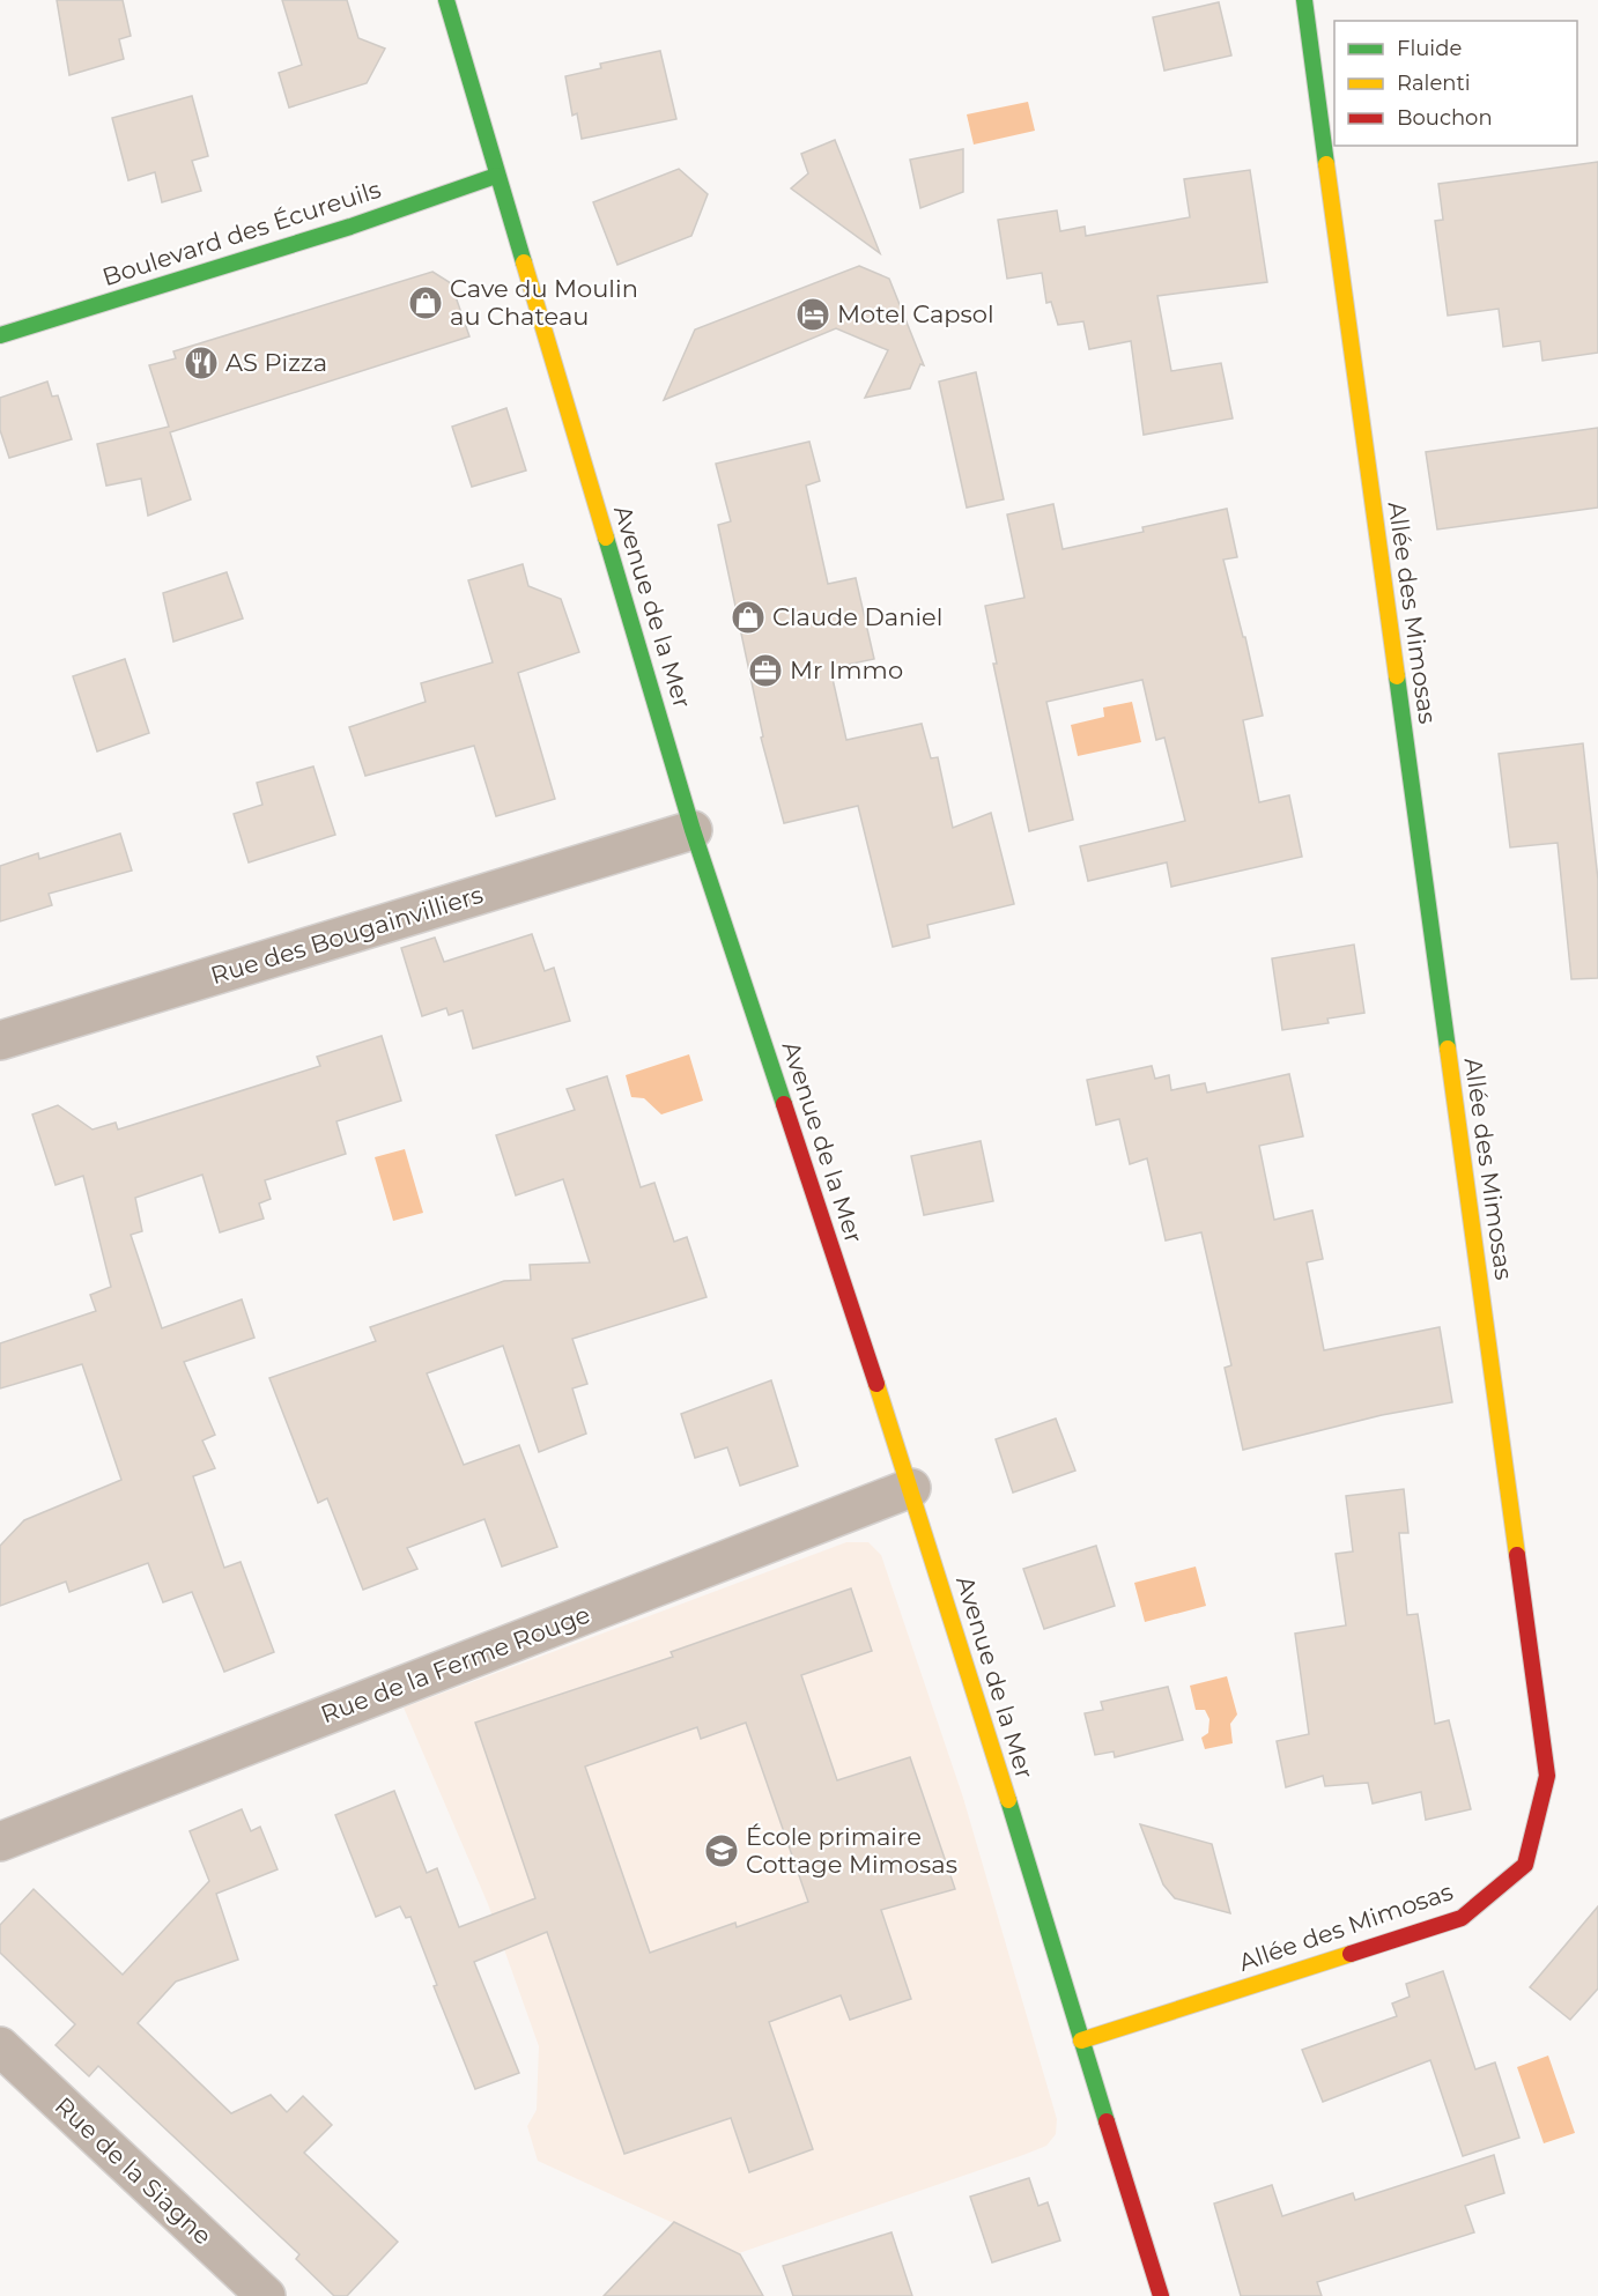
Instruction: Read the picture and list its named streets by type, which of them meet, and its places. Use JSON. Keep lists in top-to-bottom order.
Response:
{
  "streets": {
    "street": [
      "Boulevard des Écureuils",
      "Avenue de la Mer",
      "Allée des Mimosas",
      "Rue des Bougainvilliers",
      "Rue de la Ferme Rouge",
      "Rue de la Siagne"
    ]
  },
  "crossings": [
    ["Boulevard des Écureuils", "Avenue de la Mer"],
    ["Avenue de la Mer", "Allée des Mimosas"],
    ["Avenue de la Mer", "Rue des Bougainvilliers"],
    ["Avenue de la Mer", "Rue de la Ferme Rouge"]
  ],
  "places": {
    "shop": ["Cave du Moulin au Chateau", "Claude Daniel"],
    "hotel": ["Motel Capsol"],
    "restaurant": ["AS Pizza"],
    "office": ["Mr Immo"],
    "school or university": ["École primaire Cottage Mimosas"]
  },
  "legend": ["Fluide", "Ralenti", "Bouchon"]
}
